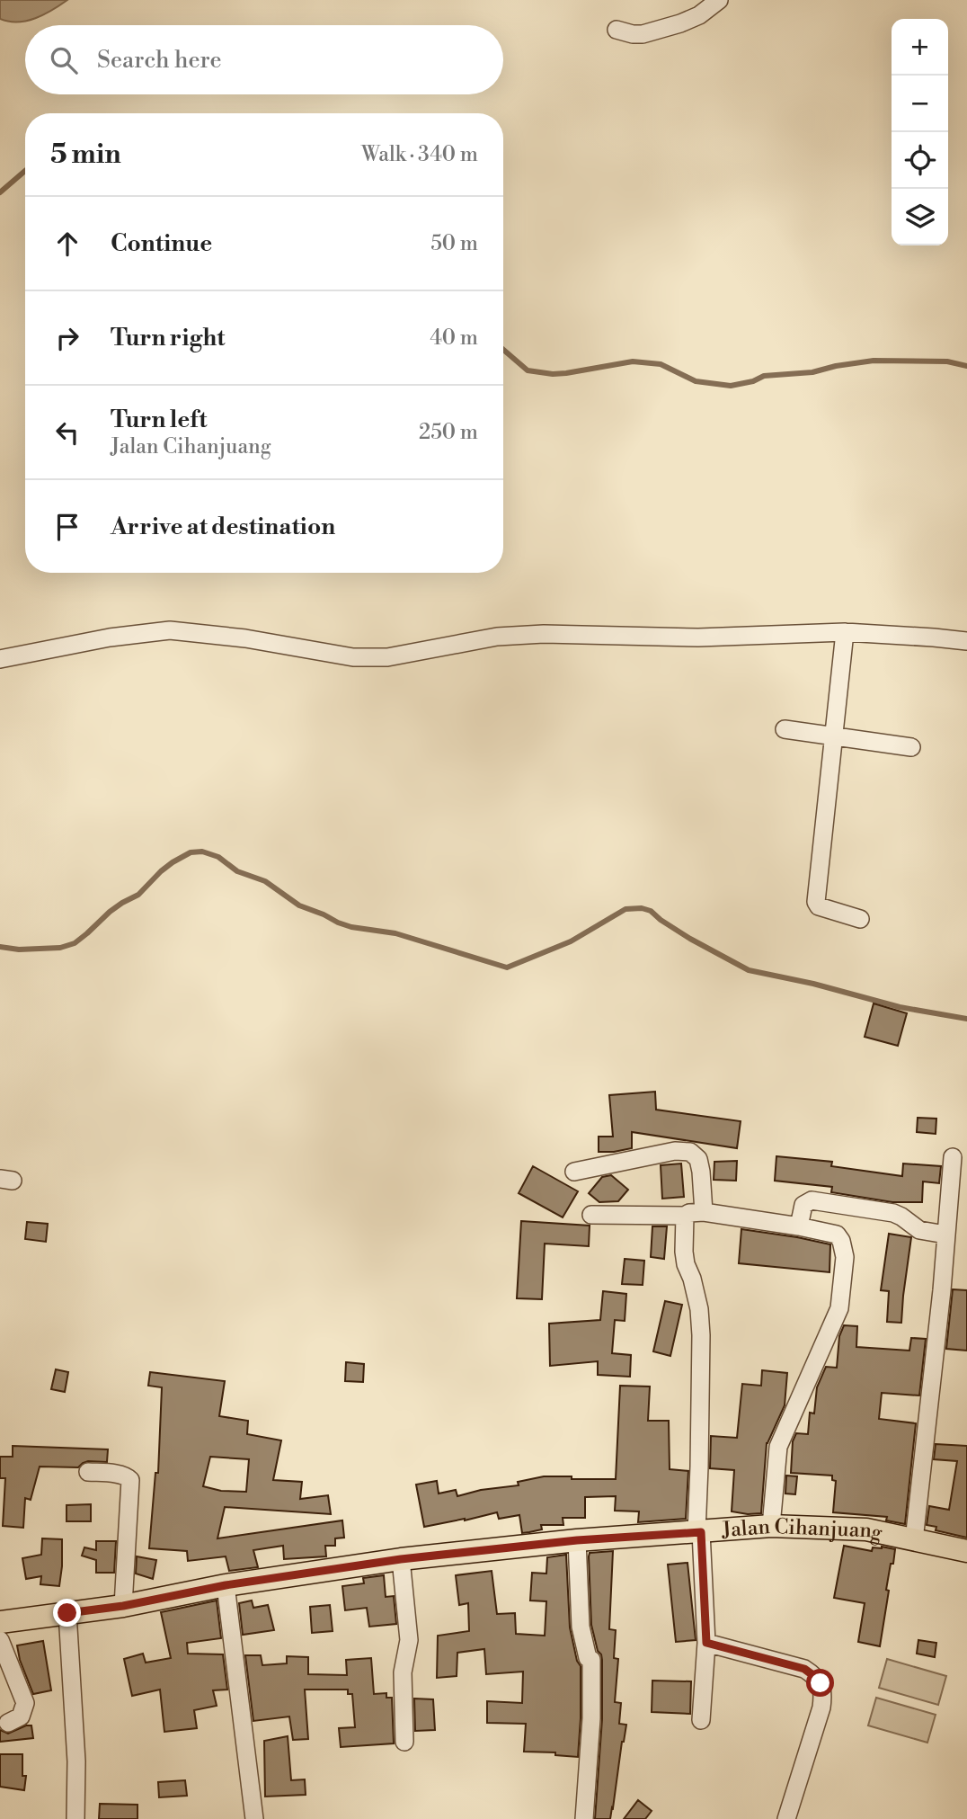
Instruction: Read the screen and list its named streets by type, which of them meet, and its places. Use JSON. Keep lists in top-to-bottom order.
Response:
{
  "streets": {
    "main road": ["Jalan Cihanjuang"]
  },
  "page": {
    "map_buttons": ["+", "−"],
    "search": "Search here",
    "heading": ["5 min", "Walk · 340 m"],
    "list": [
      ["Continue", "50 m"],
      ["Turn right", "40 m"],
      ["Turn left", "Jalan Cihanjuang", "250 m"],
      "Arrive at destination"
    ]
  }
}
